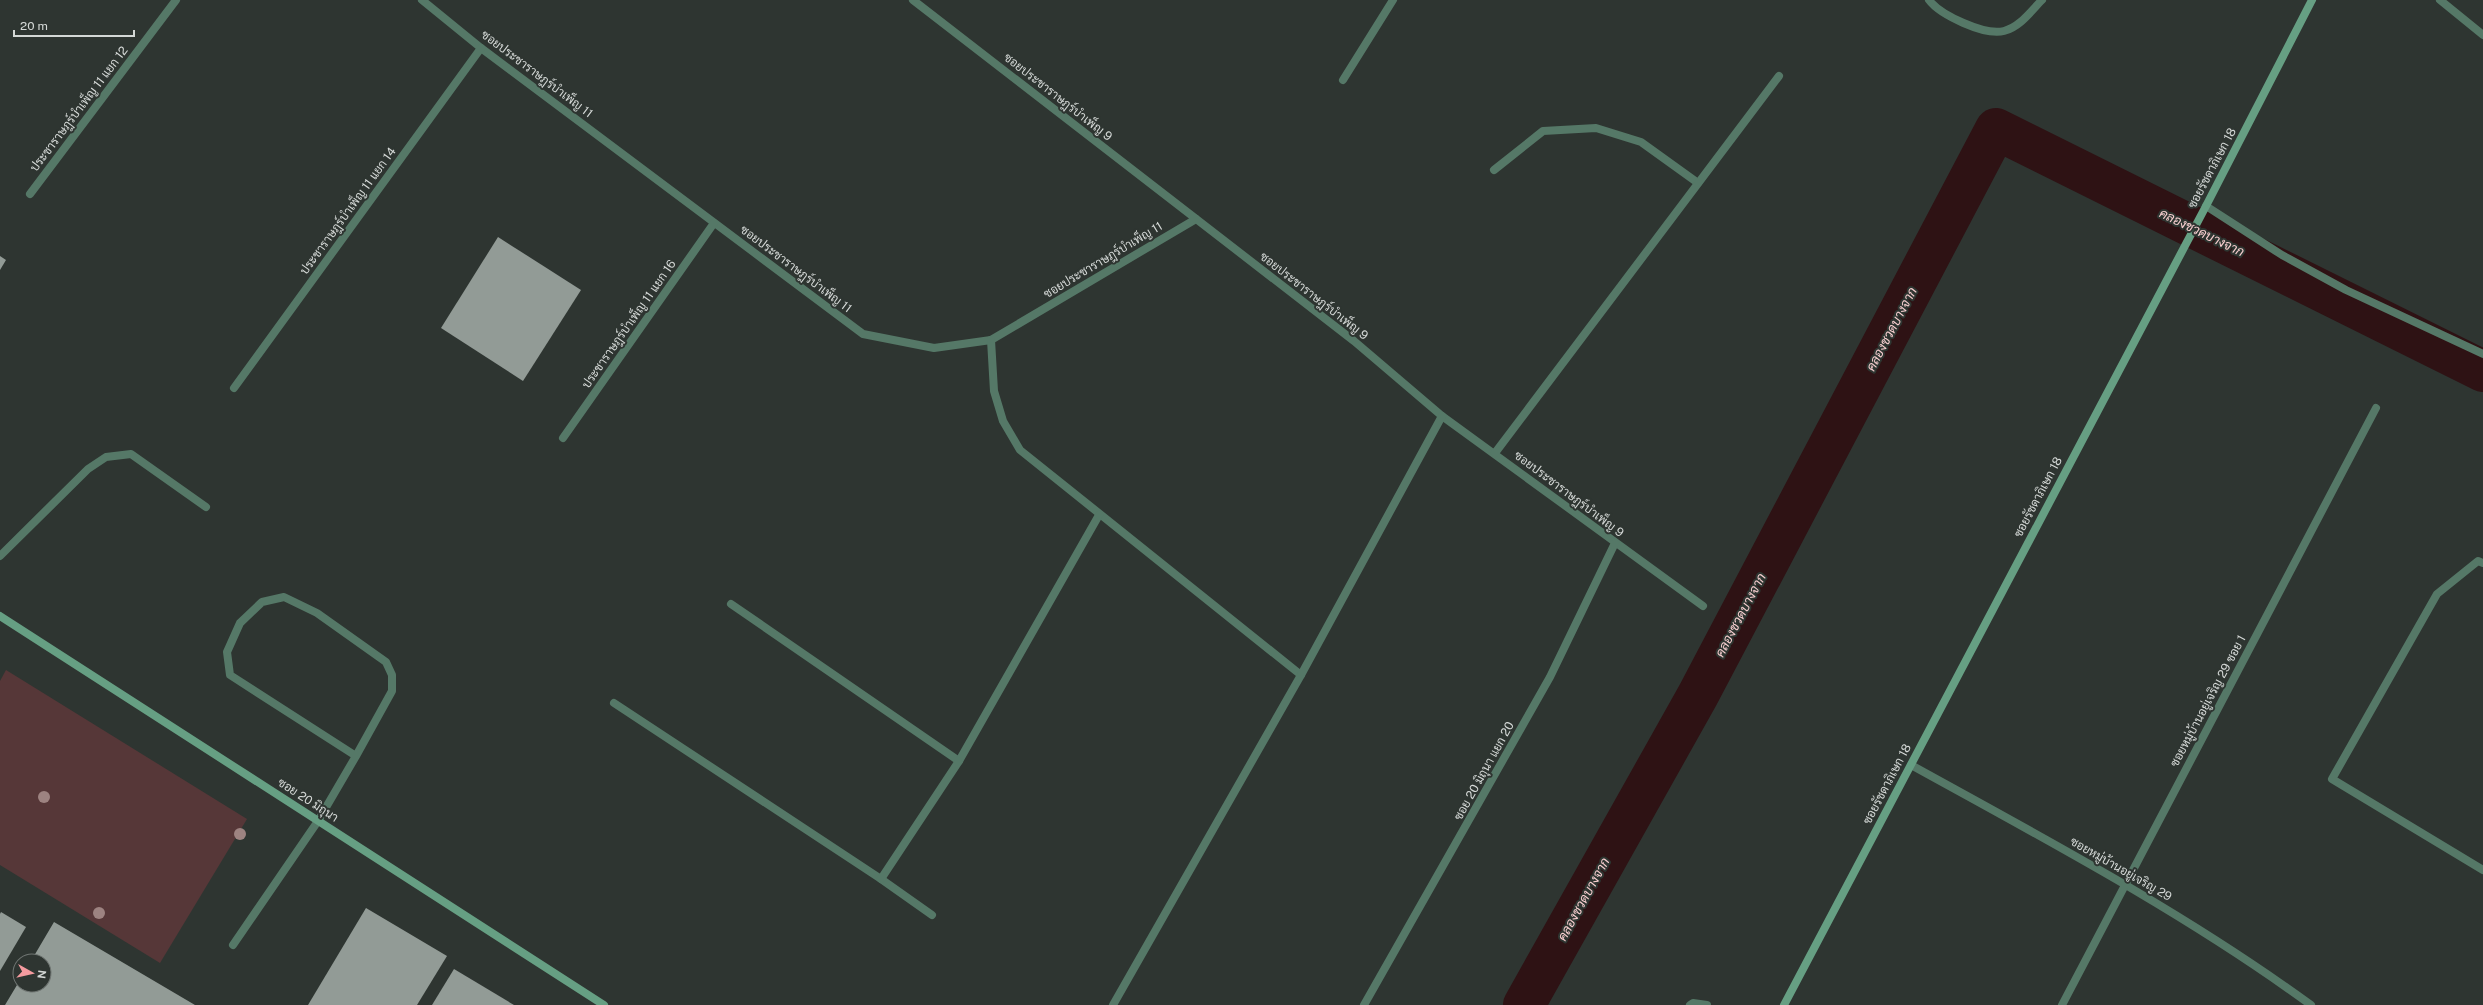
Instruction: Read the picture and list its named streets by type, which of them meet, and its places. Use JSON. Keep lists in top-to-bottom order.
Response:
{
  "streets": {
    "street": [
      "ซอยประชาราษฎร์บำเพ็ญ 11",
      "ซอยประชาราษฎร์บำเพ็ญ 9",
      "ประชาราษฎร์บำเพ็ญ 11 แยก 12",
      "ซอยรัชดาภิเษก 18",
      "ประชาราษฎร์บำเพ็ญ 11 แยก 14",
      "ประชาราษฎร์บำเพ็ญ 11 แยก 16",
      "ซอยหมู่บ้านอยู่เจริญ 29 ซอย 1",
      "ซอย 20 มิถุนา แยก 20",
      "ซอย 20 มิถุนา",
      "ซอยหมู่บ้านอยู่เจริญ 29"
    ]
  },
  "crossings": [
    ["ซอยประชาราษฎร์บำเพ็ญ 11", "ซอยประชาราษฎร์บำเพ็ญ 9"],
    ["ซอยประชาราษฎร์บำเพ็ญ 11", "ประชาราษฎร์บำเพ็ญ 11 แยก 14"],
    ["ซอยประชาราษฎร์บำเพ็ญ 11", "ประชาราษฎร์บำเพ็ญ 11 แยก 16"],
    ["ซอยประชาราษฎร์บำเพ็ญ 9", "ซอย 20 มิถุนา แยก 20"],
    ["ซอยรัชดาภิเษก 18", "ซอยหมู่บ้านอยู่เจริญ 29"],
    ["ซอยหมู่บ้านอยู่เจริญ 29 ซอย 1", "ซอยหมู่บ้านอยู่เจริญ 29"]
  ],
  "water": ["คลองชวดบางจาก"],
  "scale_bar": "20 m",
  "north": "right"
}
